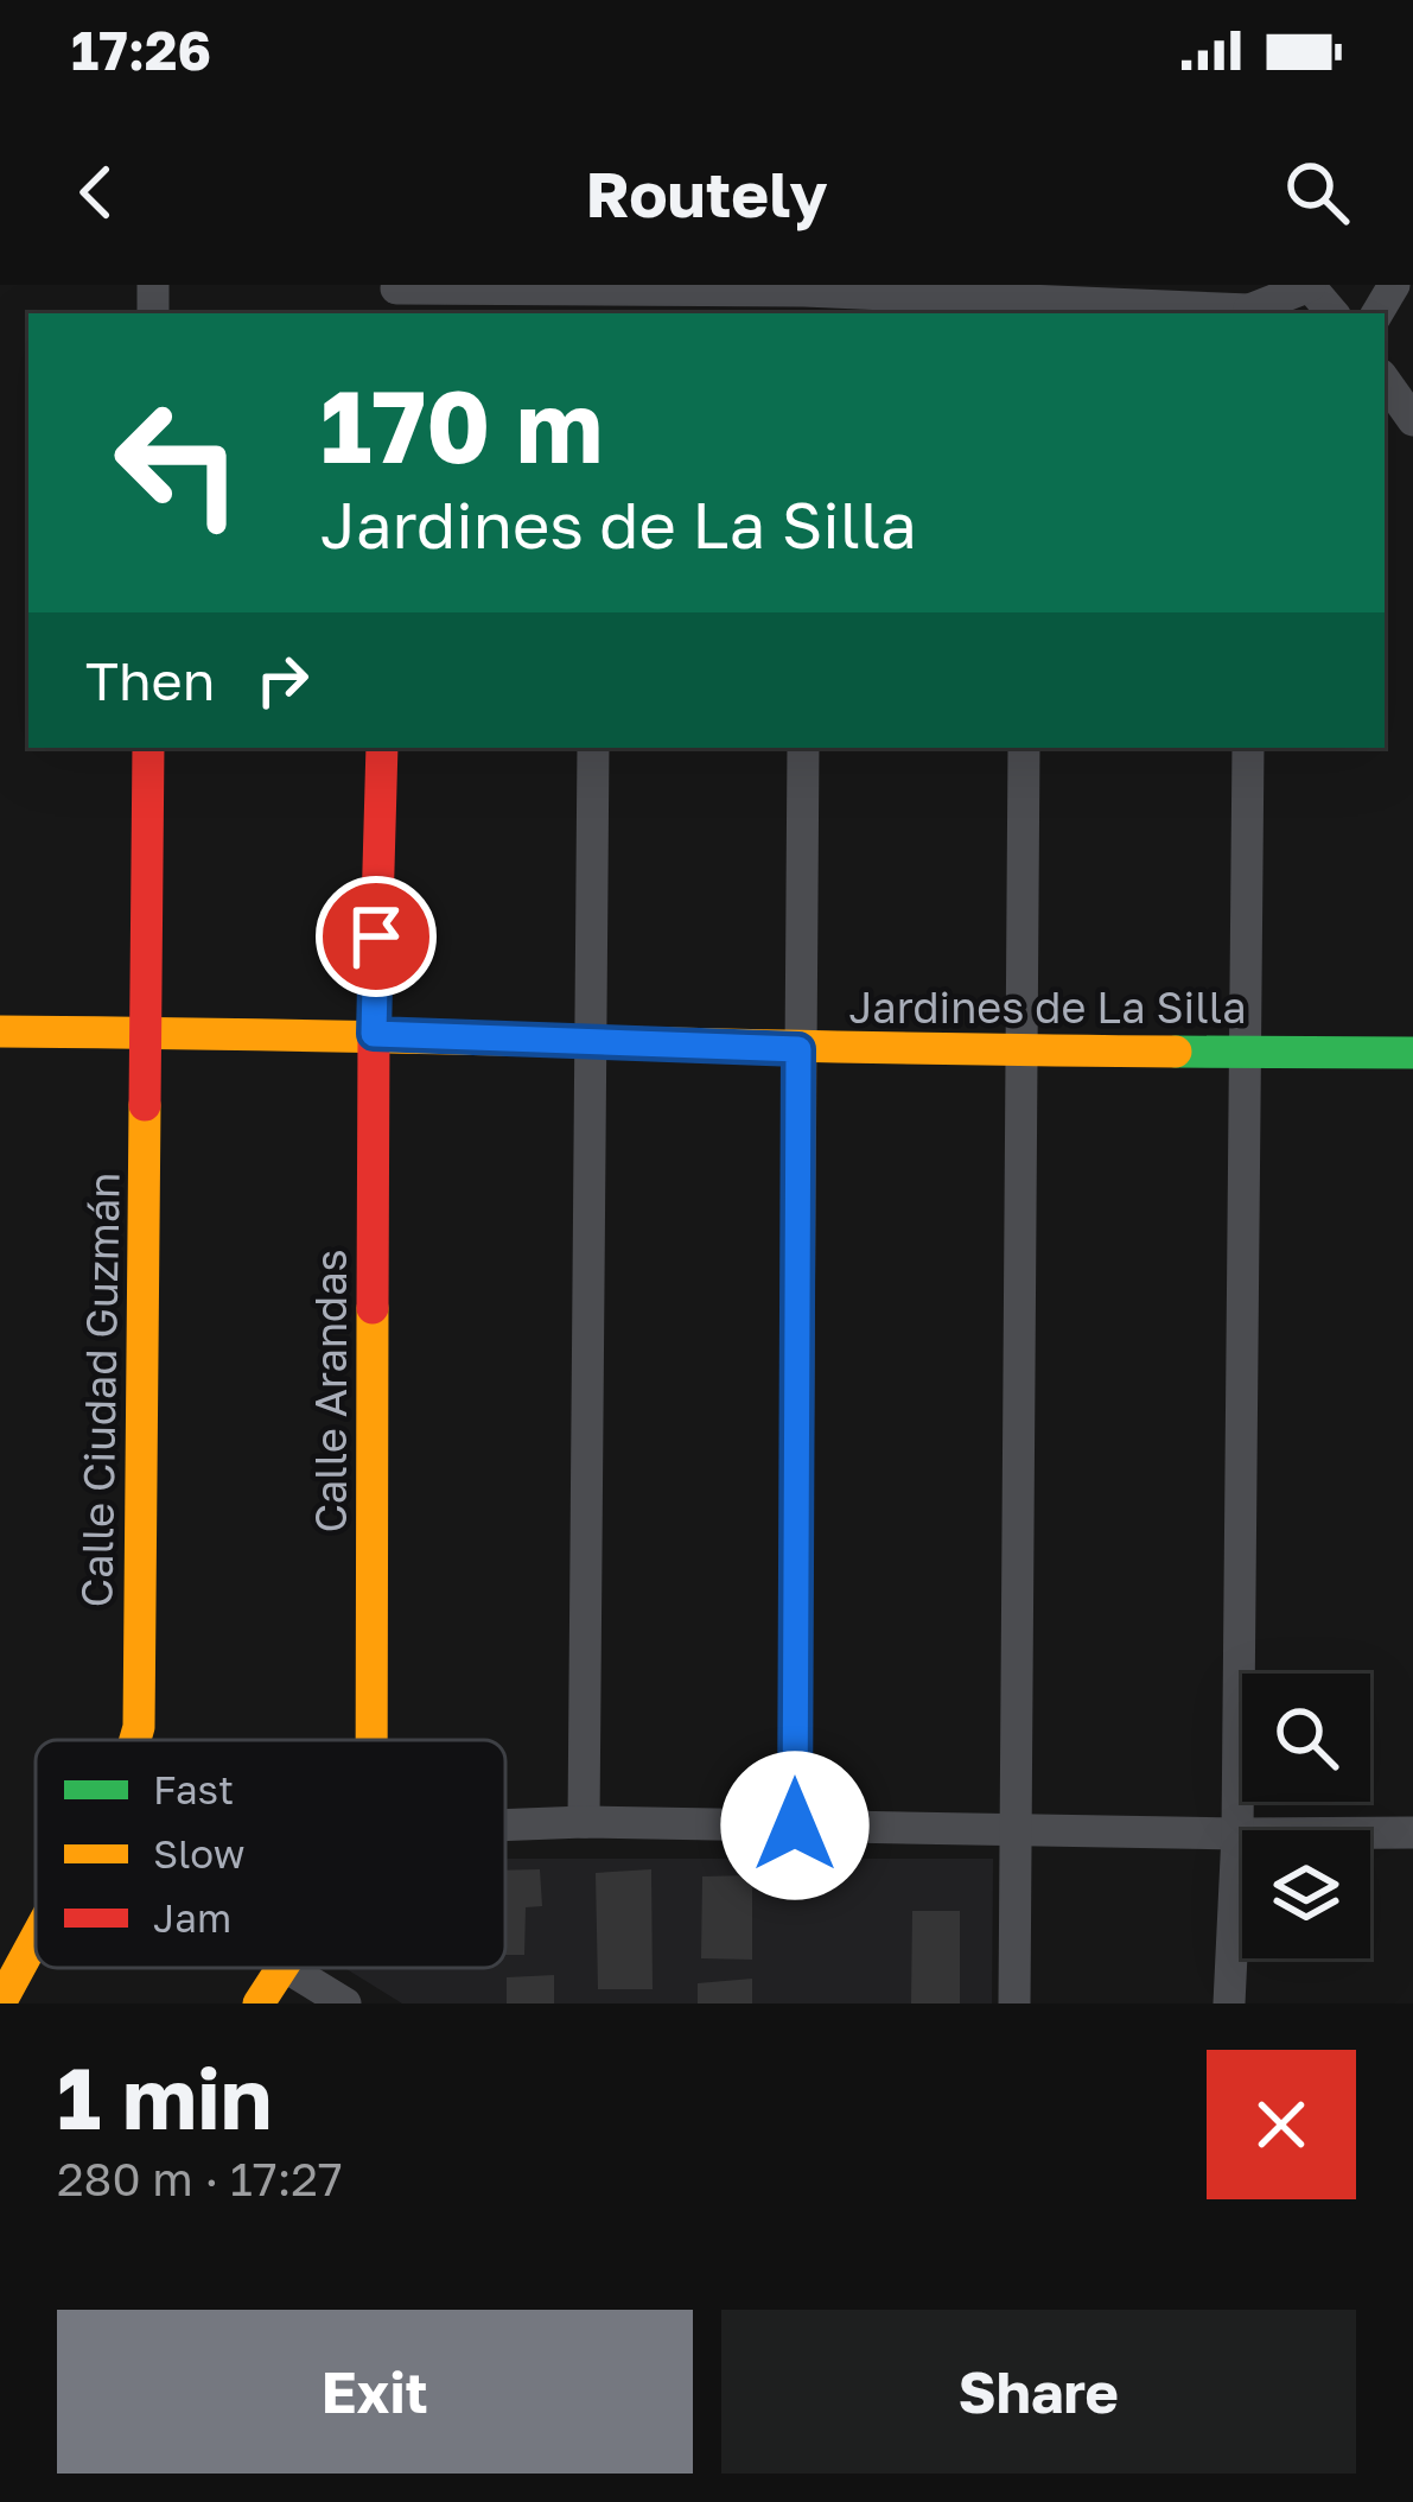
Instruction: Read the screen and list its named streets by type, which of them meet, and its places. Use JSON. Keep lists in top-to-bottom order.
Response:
{
  "streets": {
    "street": ["Jardines de La Silla", "Calle Ciudad Guzmán", "Calle Arandas"]
  },
  "crossings": [
    ["Jardines de La Silla", "Calle Ciudad Guzmán"],
    ["Jardines de La Silla", "Calle Arandas"]
  ],
  "legend": ["Fast", "Slow", "Jam"],
  "page": {
    "status": "17:26",
    "header": "Routely",
    "turn": ["170 m", "Jardines de La Silla"],
    "then": "Then",
    "heading": ["1 min", "280 m · 17:27"],
    "buttons": ["Exit", "Share"]
  }
}
